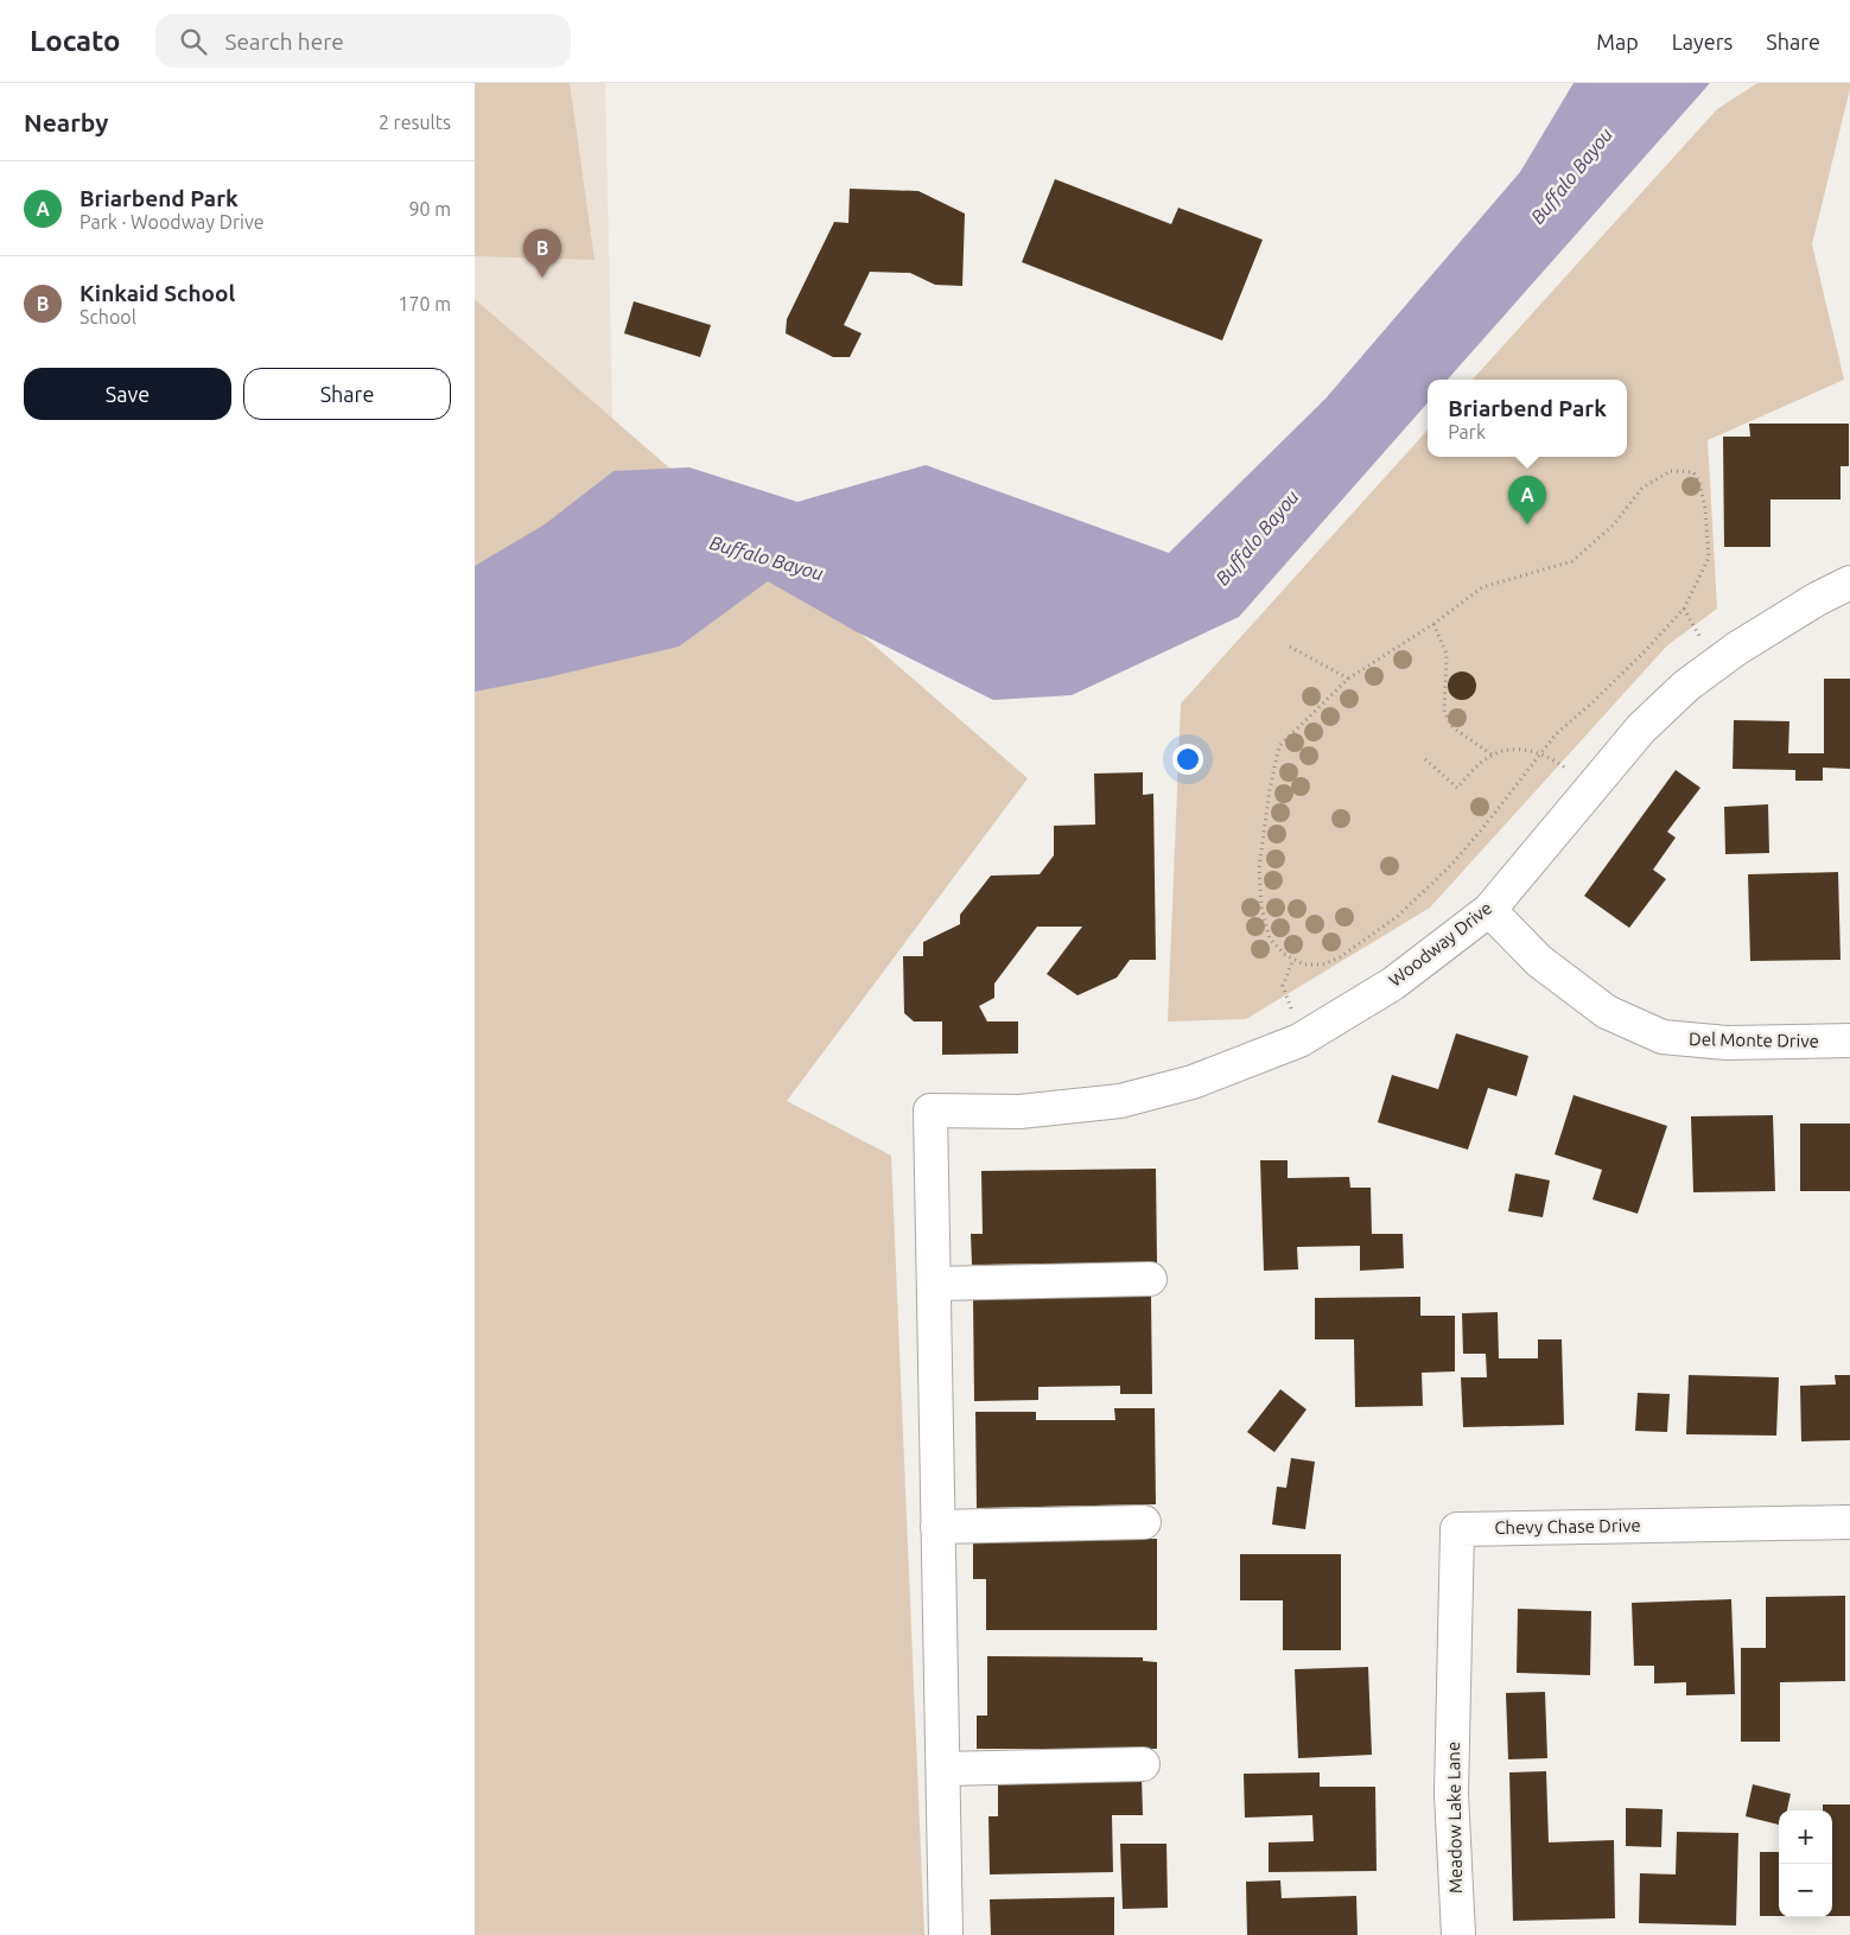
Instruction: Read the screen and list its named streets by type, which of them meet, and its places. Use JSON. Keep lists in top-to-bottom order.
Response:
{
  "streets": {
    "street": [
      "Woodway Drive",
      "Del Monte Drive",
      "Chevy Chase Drive",
      "Meadow Lake Lane"
    ]
  },
  "crossings": [
    ["Woodway Drive", "Del Monte Drive"],
    ["Chevy Chase Drive", "Meadow Lake Lane"]
  ],
  "water": ["Buffalo Bayou"],
  "page": {
    "header": "Locato",
    "search": "Search here",
    "nav": ["Map", "Layers", "Share"],
    "heading": ["Nearby", "2 results"],
    "list": [
      {
        "mark": "A",
        "name": "Briarbend Park",
        "note": "Park · Woodway Drive",
        "value": "90 m"
      },
      {
        "mark": "B",
        "name": "Kinkaid School",
        "note": "School",
        "value": "170 m"
      }
    ],
    "pins": ["B", "A"],
    "buttons": ["Save", "Share"],
    "popup": ["Briarbend Park", "Park"],
    "map_buttons": ["+", "−"]
  }
}
